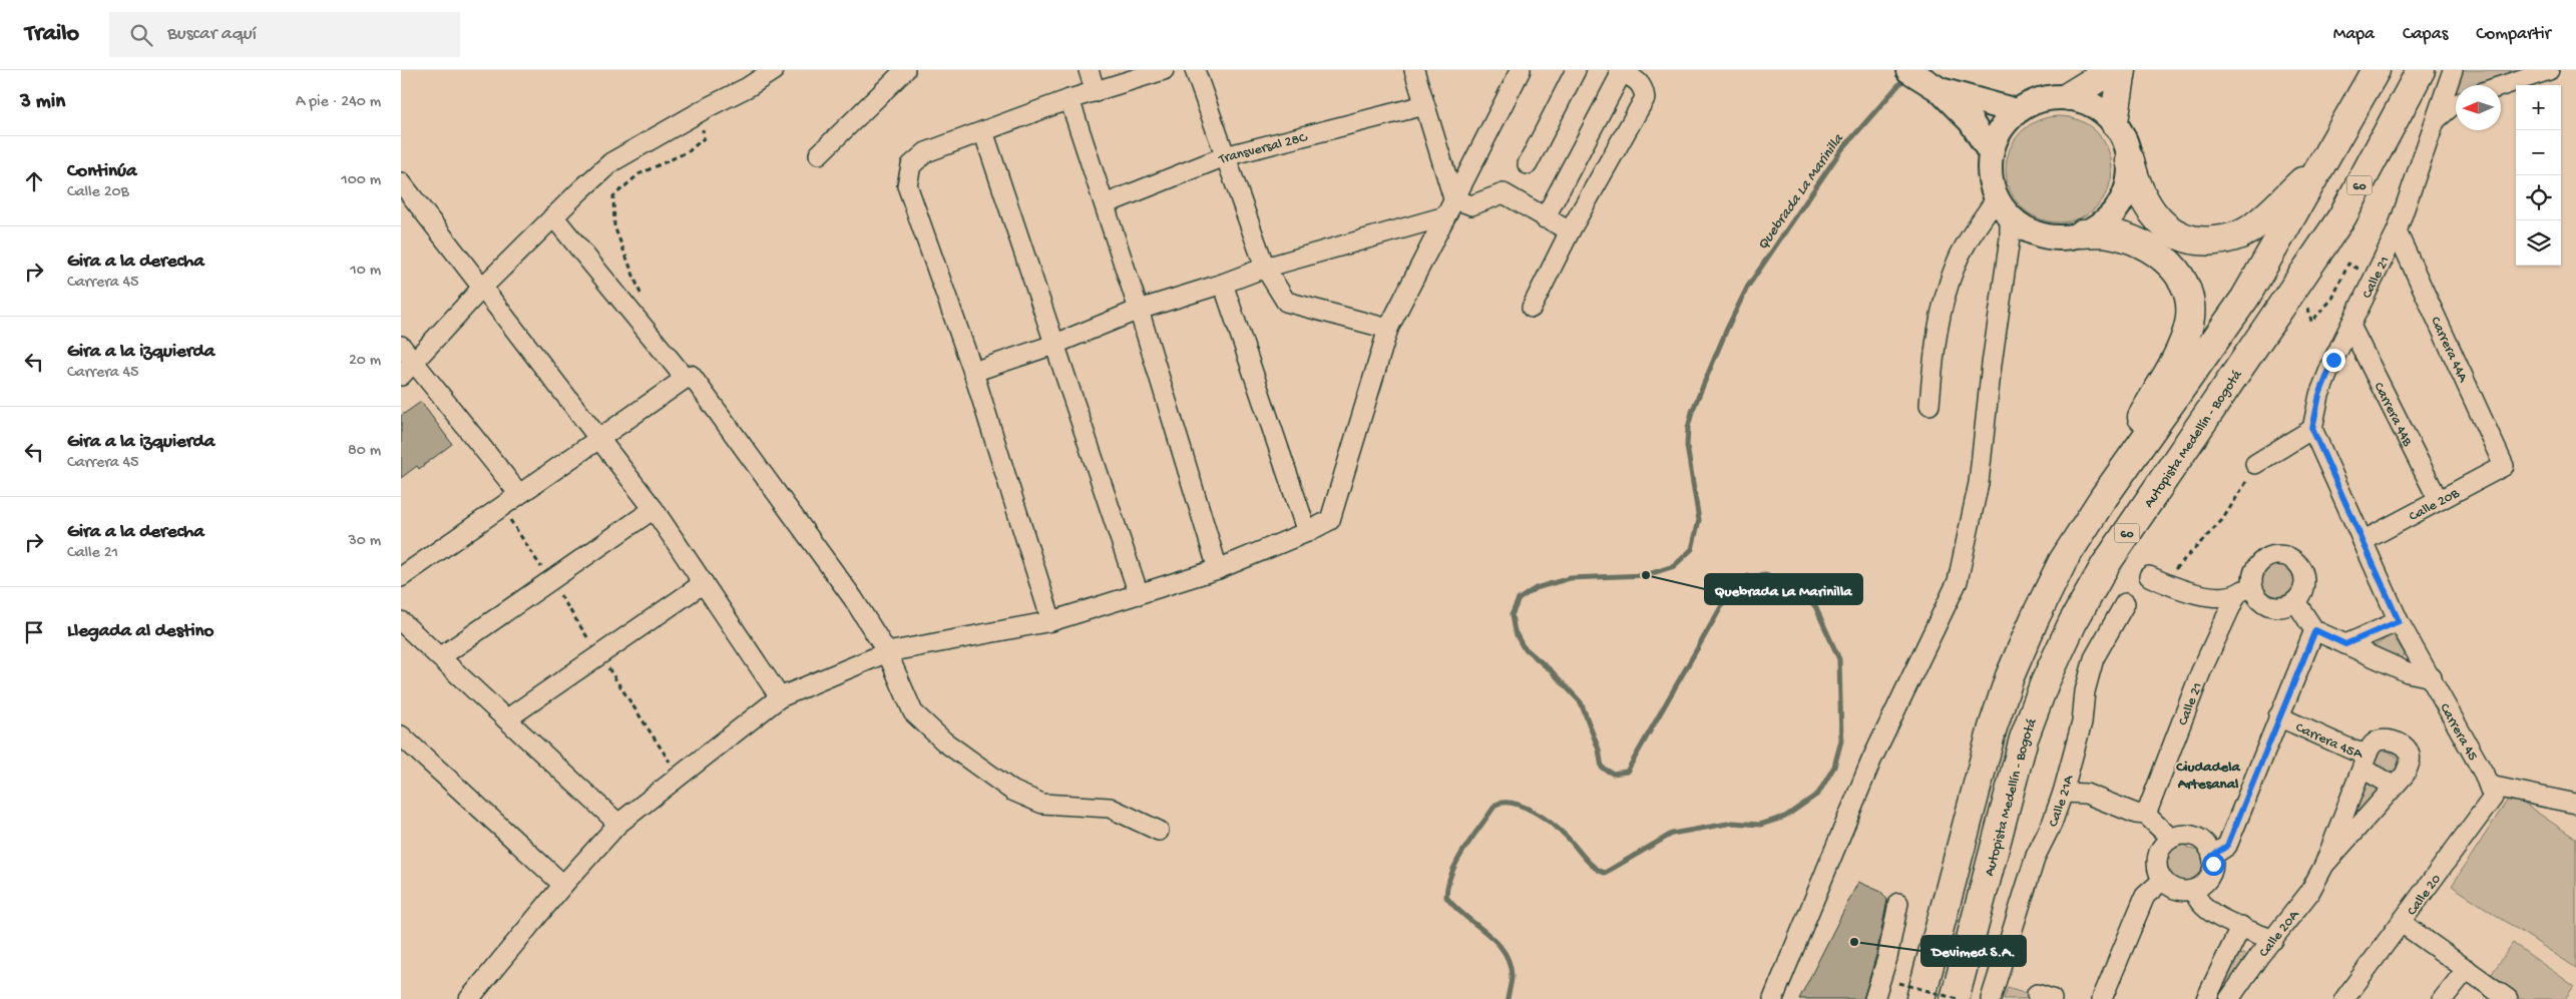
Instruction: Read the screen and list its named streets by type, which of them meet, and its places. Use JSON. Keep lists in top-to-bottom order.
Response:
{
  "streets": {
    "highway": ["60", "Autopista Medellín - Bogotá"],
    "street": [
      "Transversal 28C",
      "Calle 21",
      "Carrera 44A",
      "Carrera 44B",
      "Calle 20B",
      "Carrera 45",
      "Carrera 45A",
      "Calle 21A",
      "Calle 20",
      "Calle 20A"
    ]
  },
  "crossings": [
    ["Calle 21", "Carrera 44A"],
    ["Calle 21", "Carrera 44B"],
    ["Calle 21", "Carrera 45"],
    ["Carrera 44A", "Calle 20B"],
    ["Carrera 44B", "Calle 20B"],
    ["Calle 20B", "Carrera 45"],
    ["Carrera 45", "Calle 20"],
    ["Carrera 45A", "Calle 20A"]
  ],
  "districts": ["Ciudadela Artesanal"],
  "water": ["Quebrada La Marinilla"],
  "places": ["Quebrada La Marinilla", "Devimed S.A."],
  "north": "left",
  "page": {
    "header": "Trailo",
    "search": "Buscar aquí",
    "nav": ["Mapa", "Capas", "Compartir"],
    "heading": ["3 min", "A pie · 240 m"],
    "map_buttons": ["+", "−"],
    "list": [
      ["Continúa", "Calle 20B", "100 m"],
      ["Gira a la derecha", "Carrera 45", "10 m"],
      ["Gira a la izquierda", "Carrera 45", "20 m"],
      ["Gira a la izquierda", "Carrera 45", "80 m"],
      ["Gira a la derecha", "Calle 21", "30 m"],
      "Llegada al destino"
    ]
  }
}
